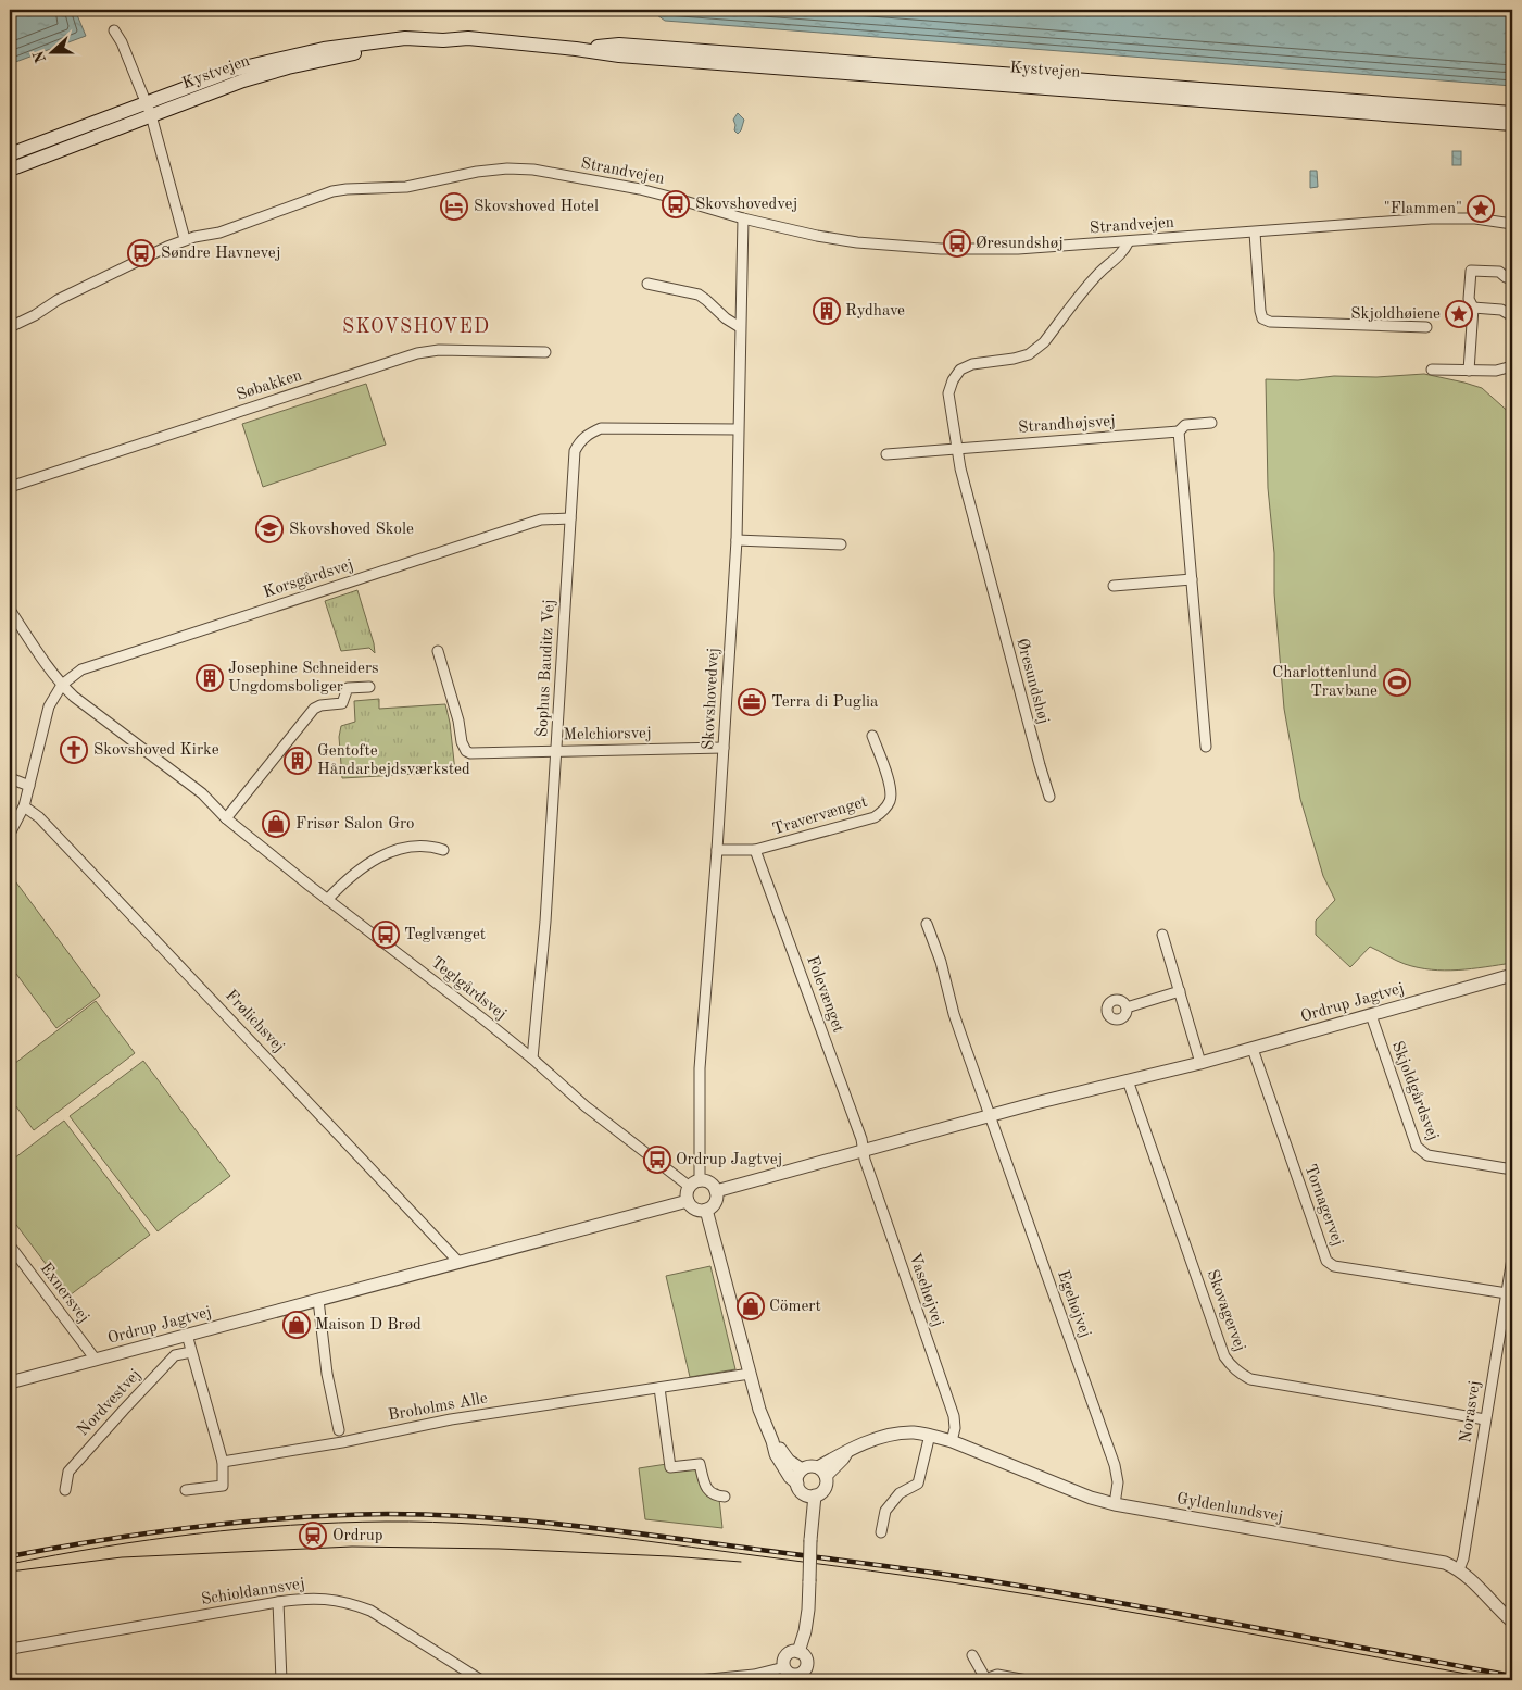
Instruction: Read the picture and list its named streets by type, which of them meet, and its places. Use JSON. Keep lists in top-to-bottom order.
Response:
{
  "streets": {
    "main road": ["Kystvejen"],
    "street": [
      "Strandvejen",
      "Søbakken",
      "Strandhøjsvej",
      "Korsgårdsvej",
      "Sophus Bauditz Vej",
      "Øresundshøj",
      "Skovshovedvej",
      "Melchiorsvej",
      "Travervænget",
      "Teglgårdsvej",
      "Folevænget",
      "Ordrup Jagtvej",
      "Frølichsvej",
      "Skjoldgårdsvej",
      "Tornagervej",
      "Vasehøjvej",
      "Exnersvej",
      "Egehøjvej",
      "Skovagervej",
      "Nordvestvej",
      "Broholms Alle",
      "Norasvej",
      "Gyldenlundsvej",
      "Schioldannsvej"
    ]
  },
  "crossings": [
    ["Strandvejen", "Øresundshøj"],
    ["Strandvejen", "Skovshovedvej"],
    ["Strandhøjsvej", "Øresundshøj"],
    ["Korsgårdsvej", "Sophus Bauditz Vej"],
    ["Korsgårdsvej", "Teglgårdsvej"],
    ["Sophus Bauditz Vej", "Skovshovedvej"],
    ["Sophus Bauditz Vej", "Melchiorsvej"],
    ["Sophus Bauditz Vej", "Teglgårdsvej"],
    ["Skovshovedvej", "Melchiorsvej"],
    ["Skovshovedvej", "Travervænget"],
    ["Skovshovedvej", "Teglgårdsvej"],
    ["Skovshovedvej", "Ordrup Jagtvej"],
    ["Travervænget", "Folevænget"],
    ["Teglgårdsvej", "Ordrup Jagtvej"],
    ["Folevænget", "Ordrup Jagtvej"],
    ["Folevænget", "Vasehøjvej"],
    ["Ordrup Jagtvej", "Frølichsvej"],
    ["Ordrup Jagtvej", "Skjoldgårdsvej"],
    ["Ordrup Jagtvej", "Tornagervej"],
    ["Ordrup Jagtvej", "Vasehøjvej"],
    ["Ordrup Jagtvej", "Exnersvej"],
    ["Ordrup Jagtvej", "Egehøjvej"],
    ["Ordrup Jagtvej", "Skovagervej"],
    ["Tornagervej", "Norasvej"],
    ["Vasehøjvej", "Gyldenlundsvej"],
    ["Egehøjvej", "Gyldenlundsvej"],
    ["Skovagervej", "Norasvej"],
    ["Norasvej", "Gyldenlundsvej"]
  ],
  "districts": ["SKOVSHOVED"],
  "places": {
    "bus stop": [
      "Skovshovedvej",
      "Øresundshøj",
      "Søndre Havnevej",
      "Teglvænget",
      "Ordrup Jagtvej"
    ],
    "hotel": ["Skovshoved Hotel"],
    "place": ["\"Flammen\"", "Skjoldhøiene"],
    "building": ["Rydhave", "Josephine Schneiders Ungdomsboliger", "Gentofte Håndarbejdsværksted"],
    "school or university": ["Skovshoved Skole"],
    "sports": ["Charlottenlund Travbane"],
    "office": ["Terra di Puglia"],
    "church": ["Skovshoved Kirke"],
    "shop": ["Frisør Salon Gro", "Cömert", "Maison D Brød"],
    "station": ["Ordrup"]
  },
  "north": "left"
}
